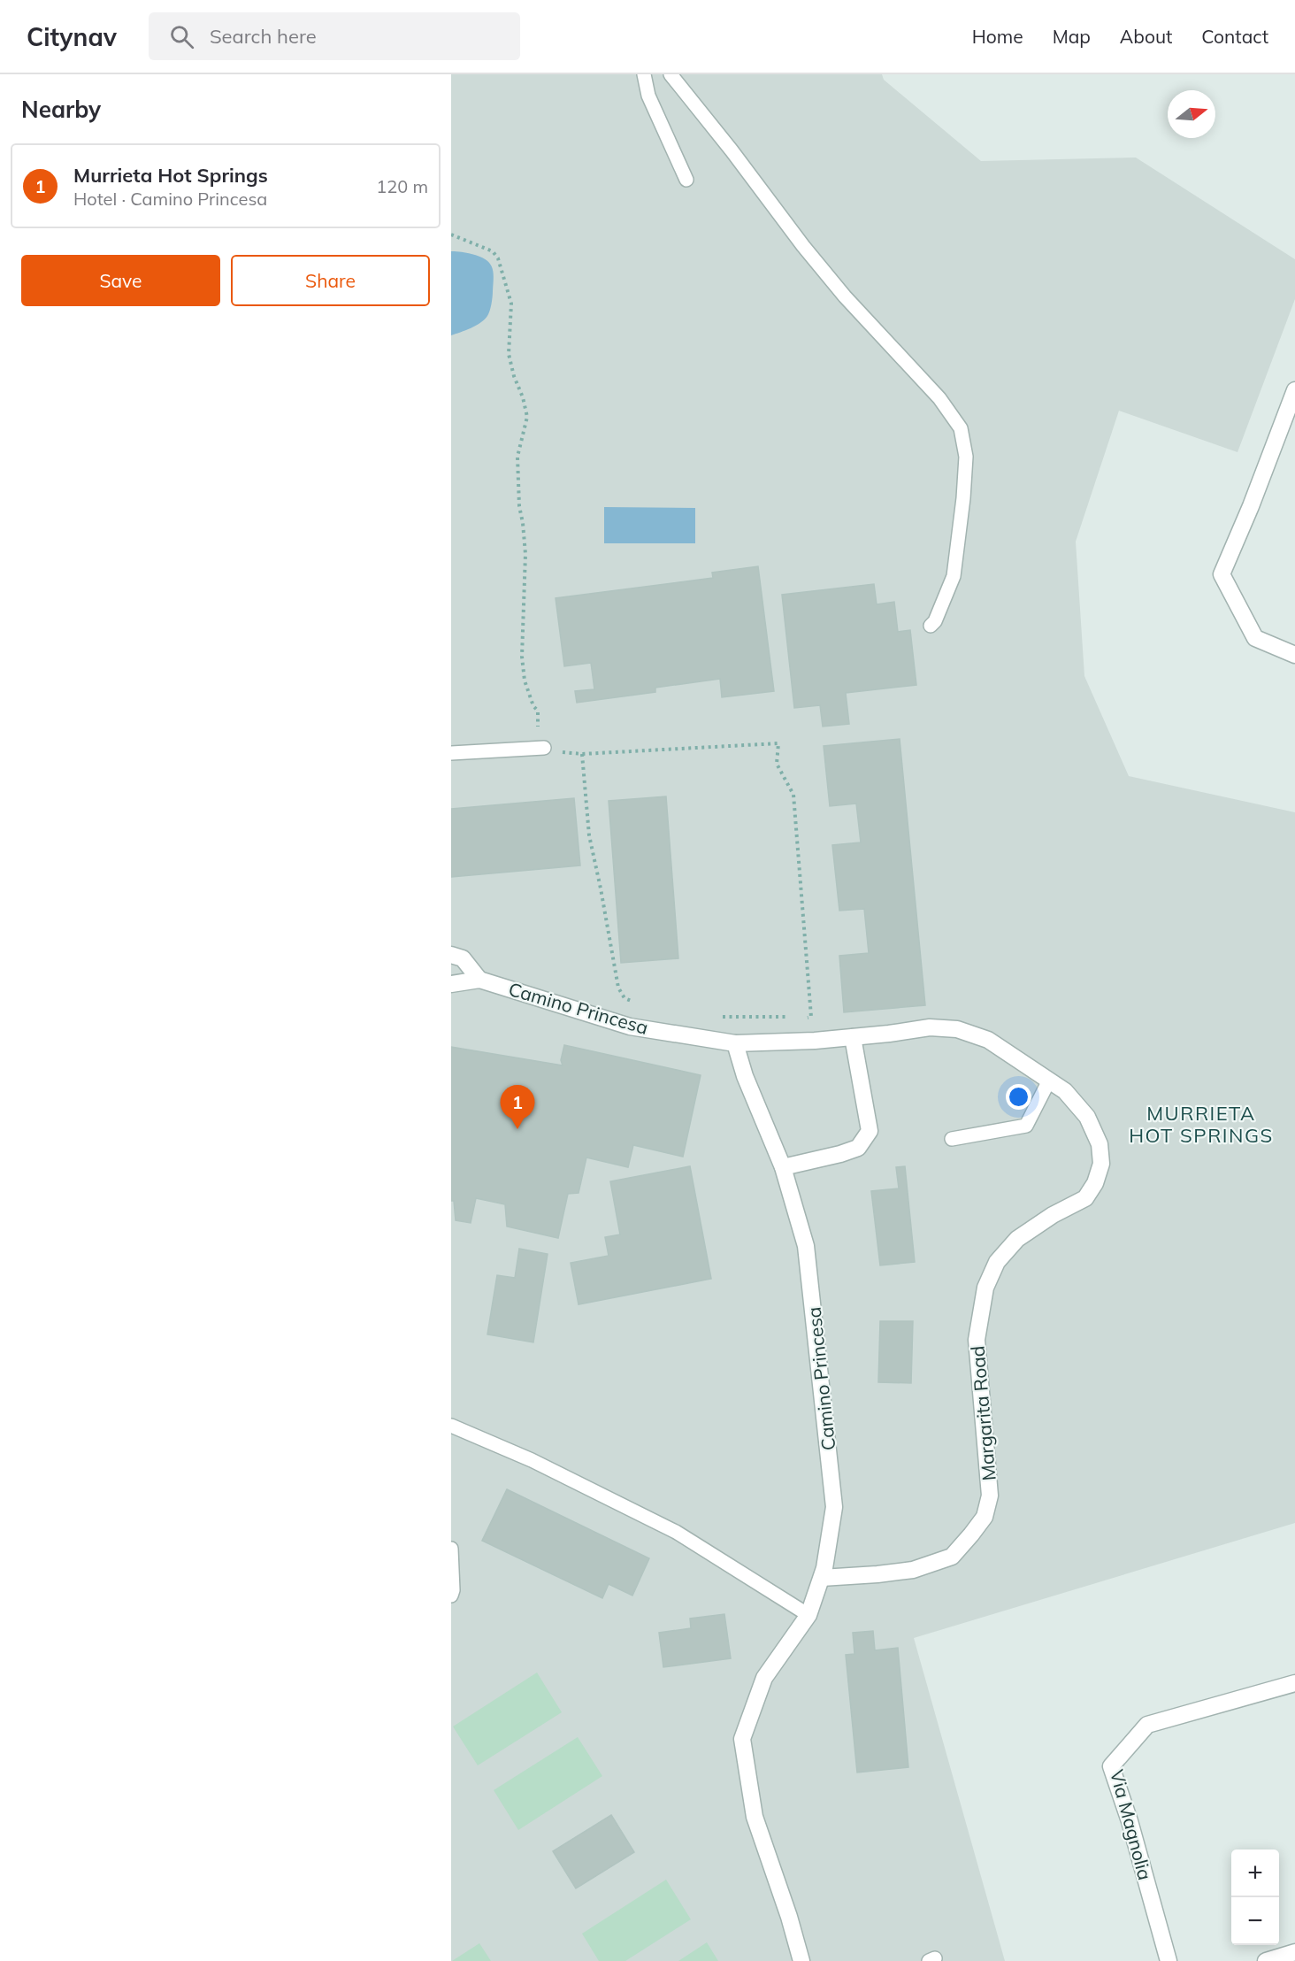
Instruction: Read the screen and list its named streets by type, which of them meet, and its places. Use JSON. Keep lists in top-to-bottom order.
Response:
{
  "streets": {
    "street": ["Camino Princesa", "Margarita Road", "Via Magnolia"]
  },
  "crossings": [
    ["Camino Princesa", "Margarita Road"]
  ],
  "districts": ["MURRIETA HOT SPRINGS"],
  "north": "right",
  "page": {
    "header": "Citynav",
    "search": "Search here",
    "nav": [
      "Home",
      "Map",
      "About",
      "Contact"
    ],
    "heading": "Nearby",
    "list": [
      {
        "mark": "1",
        "name": "Murrieta Hot Springs",
        "note": "Hotel · Camino Princesa",
        "value": "120 m"
      }
    ],
    "buttons": ["Save", "Share"],
    "pins": "1",
    "map_buttons": ["+", "−"]
  }
}
